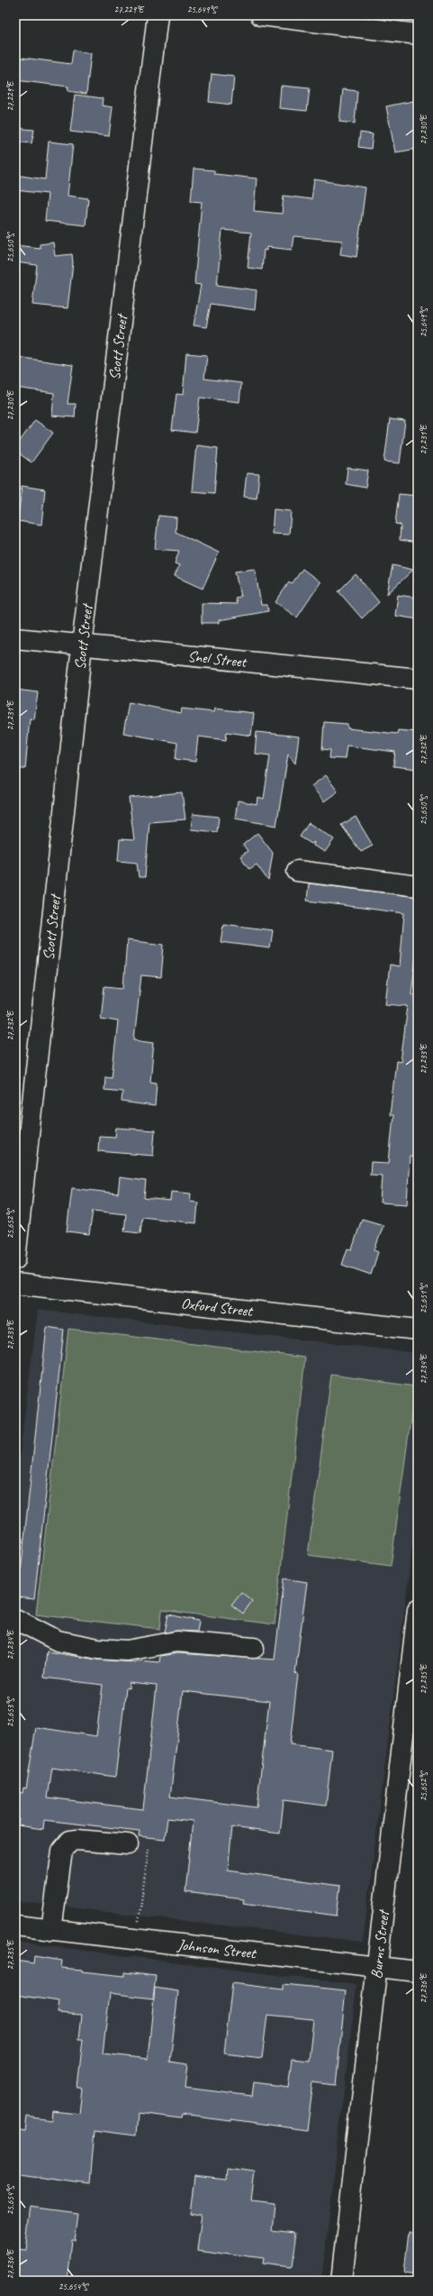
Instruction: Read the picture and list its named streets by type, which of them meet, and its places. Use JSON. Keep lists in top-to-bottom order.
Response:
{
  "streets": {
    "street": [
      "Scott Street",
      "Snel Street",
      "Oxford Street",
      "Burns Street",
      "Johnson Street"
    ]
  },
  "crossings": [
    ["Scott Street", "Snel Street"],
    ["Burns Street", "Johnson Street"]
  ],
  "coordinates": [
    "27.229°E",
    "25.649°S",
    "27.230°E",
    "25.650°S",
    "27.231°E",
    "27.232°E",
    "27.233°E",
    "25.652°S",
    "25.651°S",
    "27.234°E",
    "27.235°E",
    "25.653°S",
    "27.236°E",
    "25.654°S"
  ]
}
